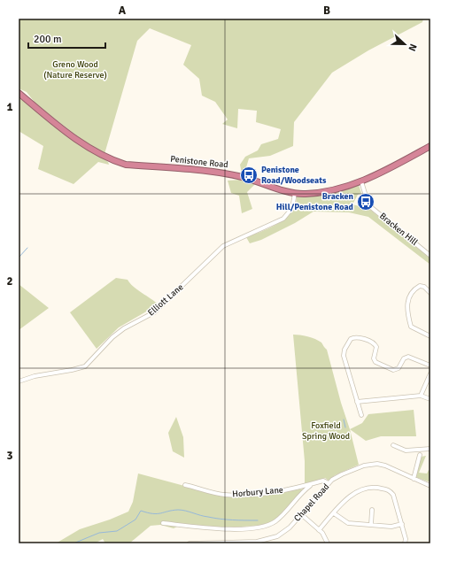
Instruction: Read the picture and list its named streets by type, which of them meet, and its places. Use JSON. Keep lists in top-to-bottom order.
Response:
{
  "streets": {
    "highway": ["Penistone Road"],
    "street": [
      "Bracken Hill",
      "Elliott Lane",
      "Horbury Lane",
      "Chapel Road"
    ]
  },
  "crossings": [
    ["Penistone Road", "Bracken Hill"],
    ["Penistone Road", "Elliott Lane"],
    ["Horbury Lane", "Chapel Road"]
  ],
  "parks": ["Greno Wood (Nature Reserve)", "Foxfield Spring Wood"],
  "places": {
    "bus stop": ["Penistone Road/Woodseats", "Bracken Hill/Penistone Road"]
  },
  "scale_bar": "200 m",
  "north": "right",
  "grid": {
    "columns": ["A", "B"],
    "rows": ["1", "2", "3"]
  }
}
